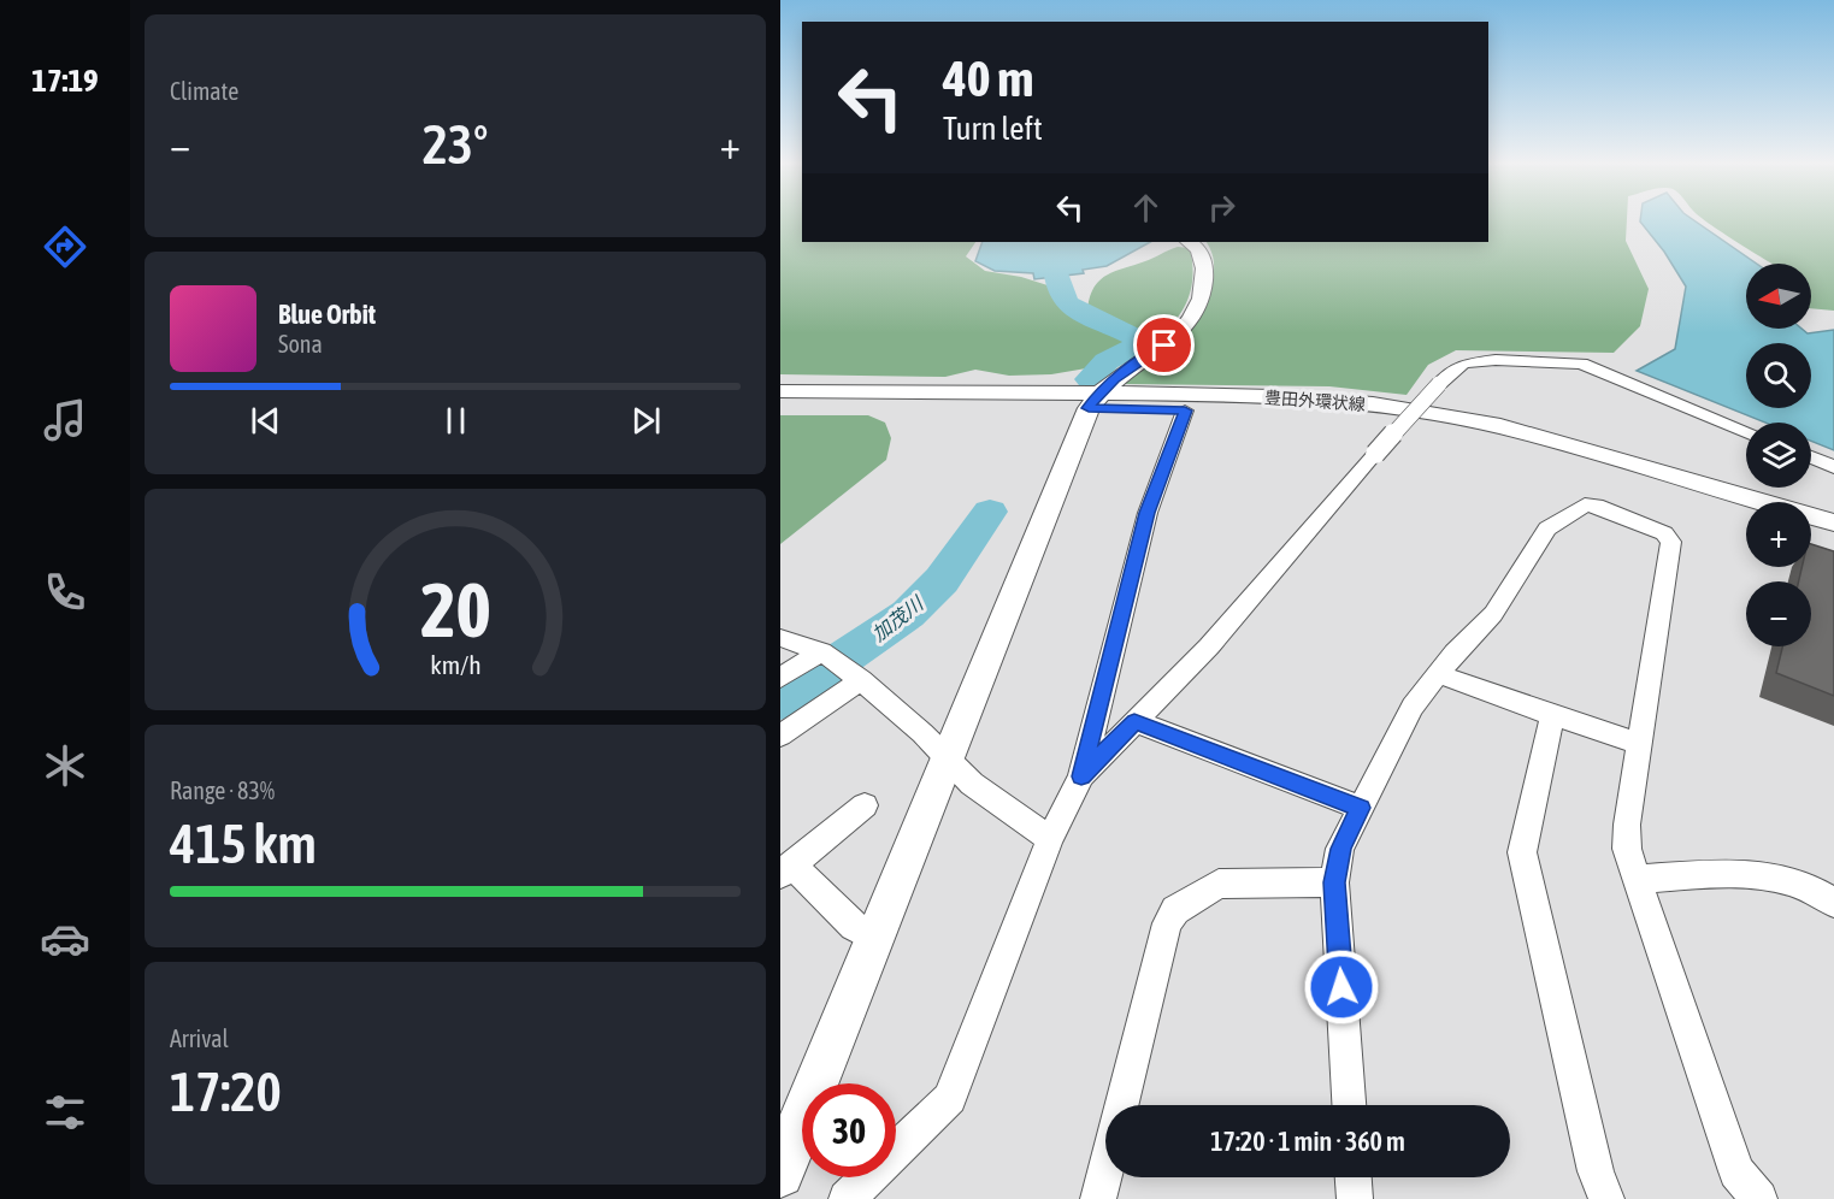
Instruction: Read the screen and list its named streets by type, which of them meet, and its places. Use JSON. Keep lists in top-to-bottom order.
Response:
{
  "streets": {
    "street": ["豊田外環状線"]
  },
  "water": ["加茂川"],
  "north": "left",
  "page": {
    "tabs": "17:19",
    "tile": [
      "Climate",
      ["Range · 83%", "415 km"],
      ["Arrival", "17:20"]
    ],
    "turn": ["40 m", "Turn left"],
    "heat": ["−", "23°", "+"],
    "map_buttons": ["+", "−"],
    "song": ["Blue Orbit", "Sona"],
    "limit": "30",
    "trip": "17:20 · 1 min · 360 m",
    "gauge": ["20", "km/h"]
  }
}
